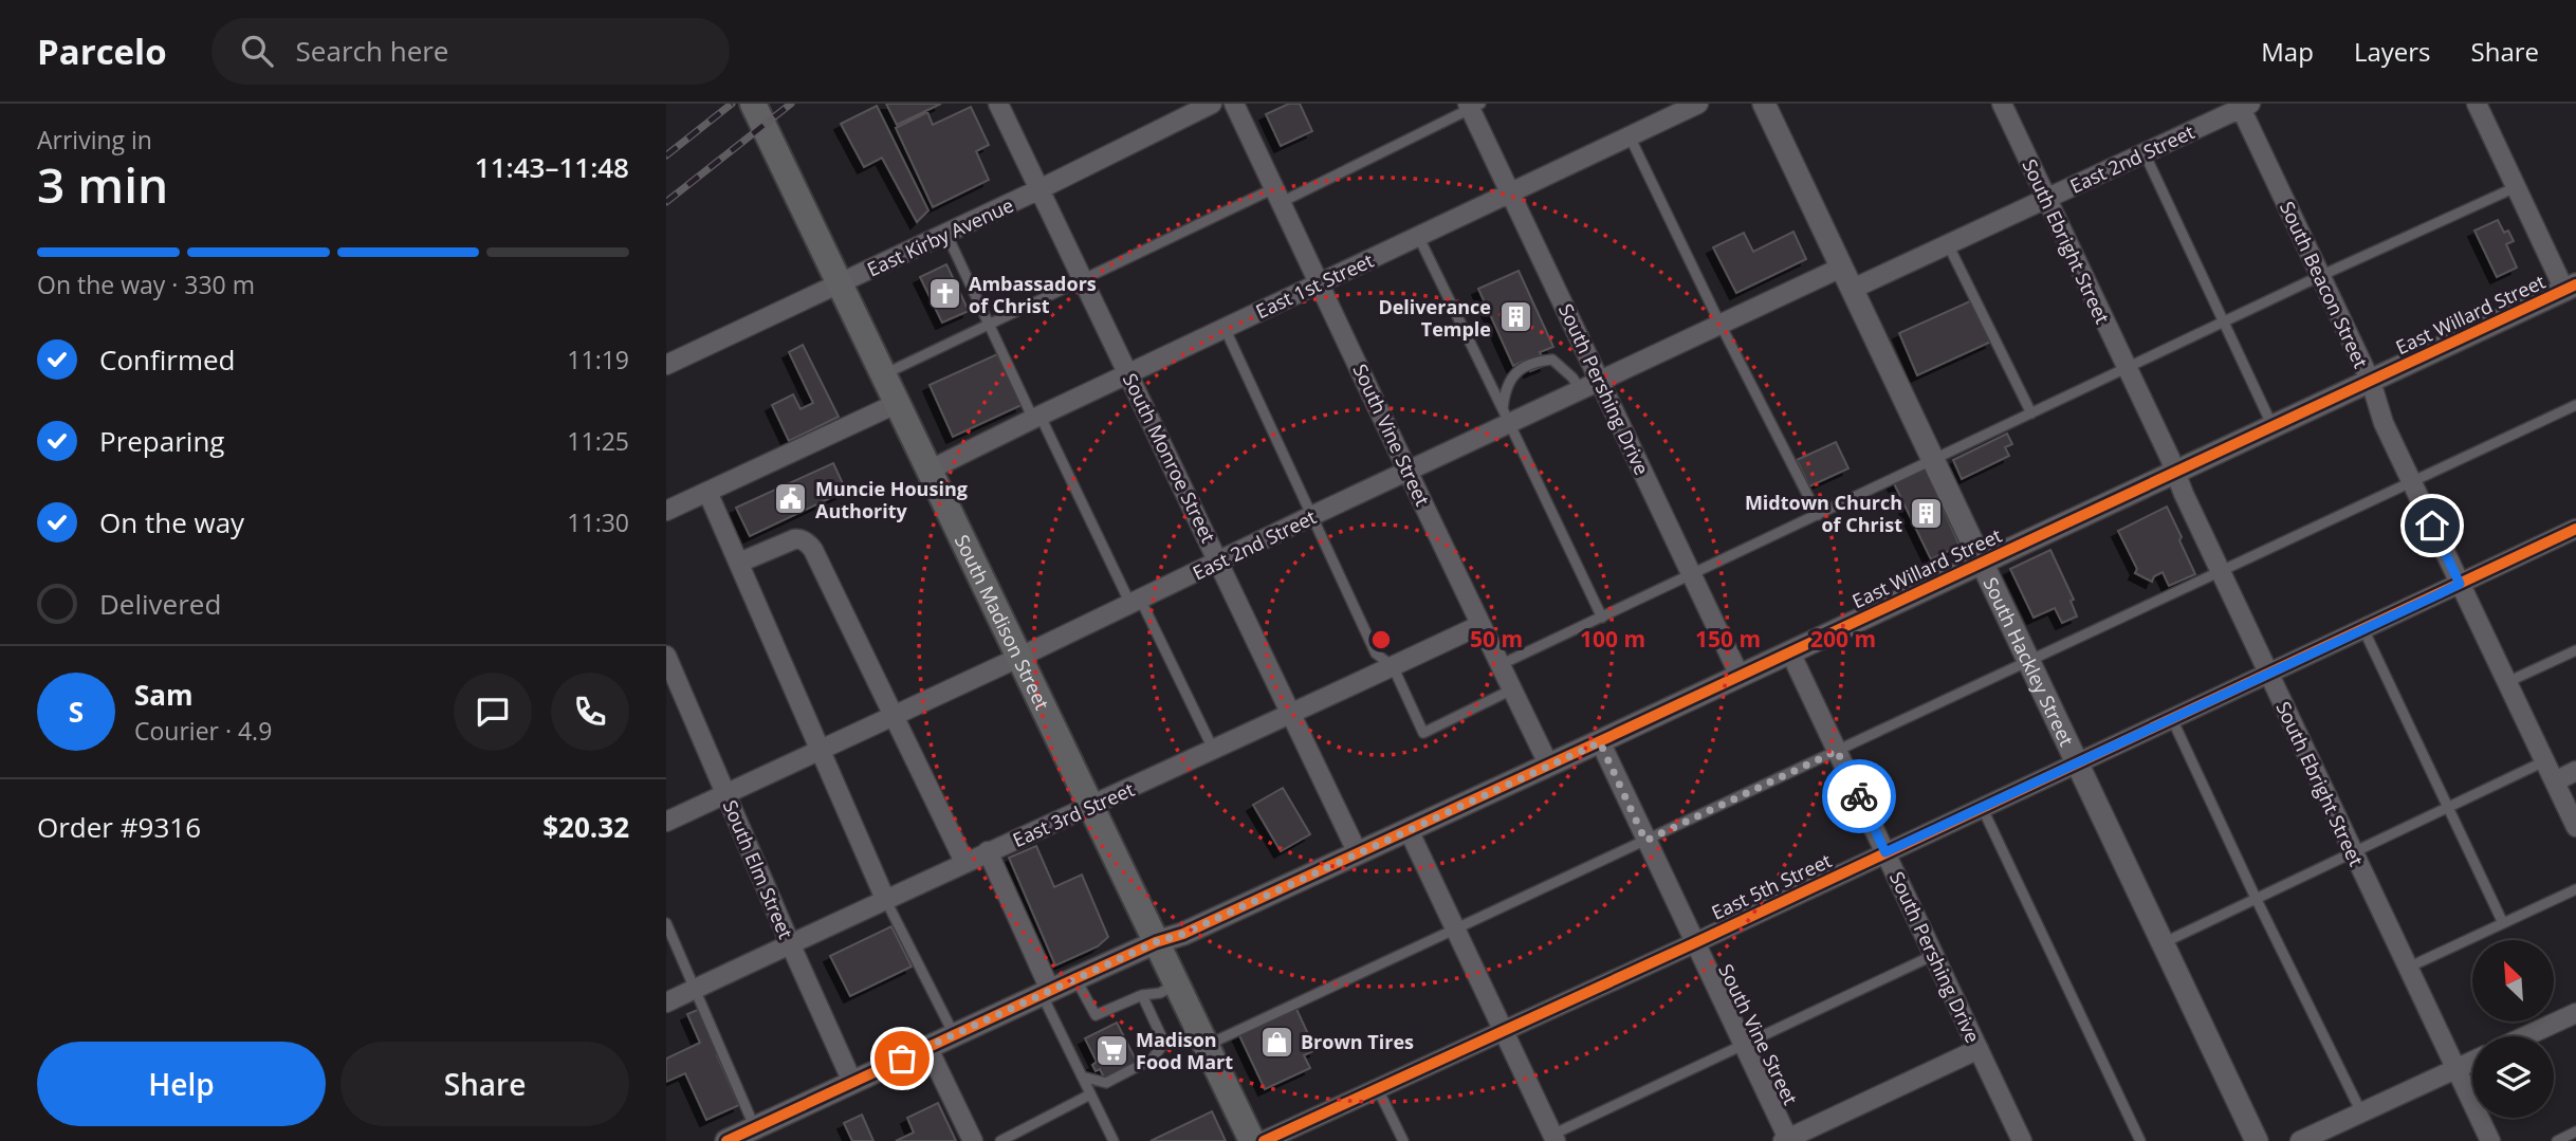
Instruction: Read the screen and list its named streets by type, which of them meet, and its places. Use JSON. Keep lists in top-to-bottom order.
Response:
{
  "streets": {
    "main road": ["South Madison Street"],
    "street": [
      "East 2nd Street",
      "East Kirby Avenue",
      "South Ebright Street",
      "South Beacon Street",
      "East 1st Street",
      "East Willard Street",
      "South Pershing Drive",
      "South Vine Street",
      "South Monroe Street",
      "South Hackley Street",
      "East 3rd Street",
      "South Elm Street",
      "East 5th Street"
    ]
  },
  "crossings": [
    ["East 2nd Street", "South Ebright Street"],
    ["East 2nd Street", "South Beacon Street"],
    ["East 2nd Street", "South Pershing Drive"],
    ["East 2nd Street", "South Vine Street"],
    ["East 2nd Street", "South Monroe Street"],
    ["East 2nd Street", "South Madison Street"],
    ["East 2nd Street", "South Hackley Street"],
    ["East 2nd Street", "South Elm Street"],
    ["East Kirby Avenue", "South Monroe Street"],
    ["East Kirby Avenue", "South Madison Street"],
    ["South Ebright Street", "East Willard Street"],
    ["South Ebright Street", "East 5th Street"],
    ["South Beacon Street", "East Willard Street"],
    ["South Beacon Street", "East 5th Street"],
    ["East 1st Street", "South Pershing Drive"],
    ["East 1st Street", "South Vine Street"],
    ["East 1st Street", "South Monroe Street"],
    ["East 1st Street", "South Madison Street"],
    ["East Willard Street", "South Pershing Drive"],
    ["East Willard Street", "South Vine Street"],
    ["East Willard Street", "South Monroe Street"],
    ["East Willard Street", "South Madison Street"],
    ["East Willard Street", "South Hackley Street"],
    ["East Willard Street", "South Elm Street"],
    ["South Pershing Drive", "East 5th Street"],
    ["South Vine Street", "East 3rd Street"],
    ["South Vine Street", "East 5th Street"],
    ["South Monroe Street", "East 3rd Street"],
    ["South Madison Street", "East 3rd Street"],
    ["South Hackley Street", "East 5th Street"],
    ["East 3rd Street", "South Elm Street"]
  ],
  "places": {
    "church": ["Ambassadors of Christ"],
    "building": ["Deliverance Temple", "Midtown Church of Christ"],
    "public building": ["Muncie Housing Authority"],
    "shop": ["Brown Tires"],
    "supermarket": ["Madison Food Mart"]
  },
  "north": "top left",
  "page": {
    "header": "Parcelo",
    "search": "Search here",
    "nav": ["Map", "Layers", "Share"],
    "heading": ["3 min", "Arriving in", "11:43–11:48"],
    "panel": [
      "Sam",
      "Courier · 4.9",
      "Order #9316",
      "$20.32"
    ],
    "bar": "On the way · 330 m",
    "list": [
      ["Confirmed", "11:19"],
      ["Preparing", "11:25"],
      ["On the way", "11:30"],
      "Delivered"
    ],
    "round": "S",
    "buttons": ["Help", "Share"]
  },
  "rings": [
    "50 m",
    "100 m",
    "150 m",
    "200 m"
  ]
}
